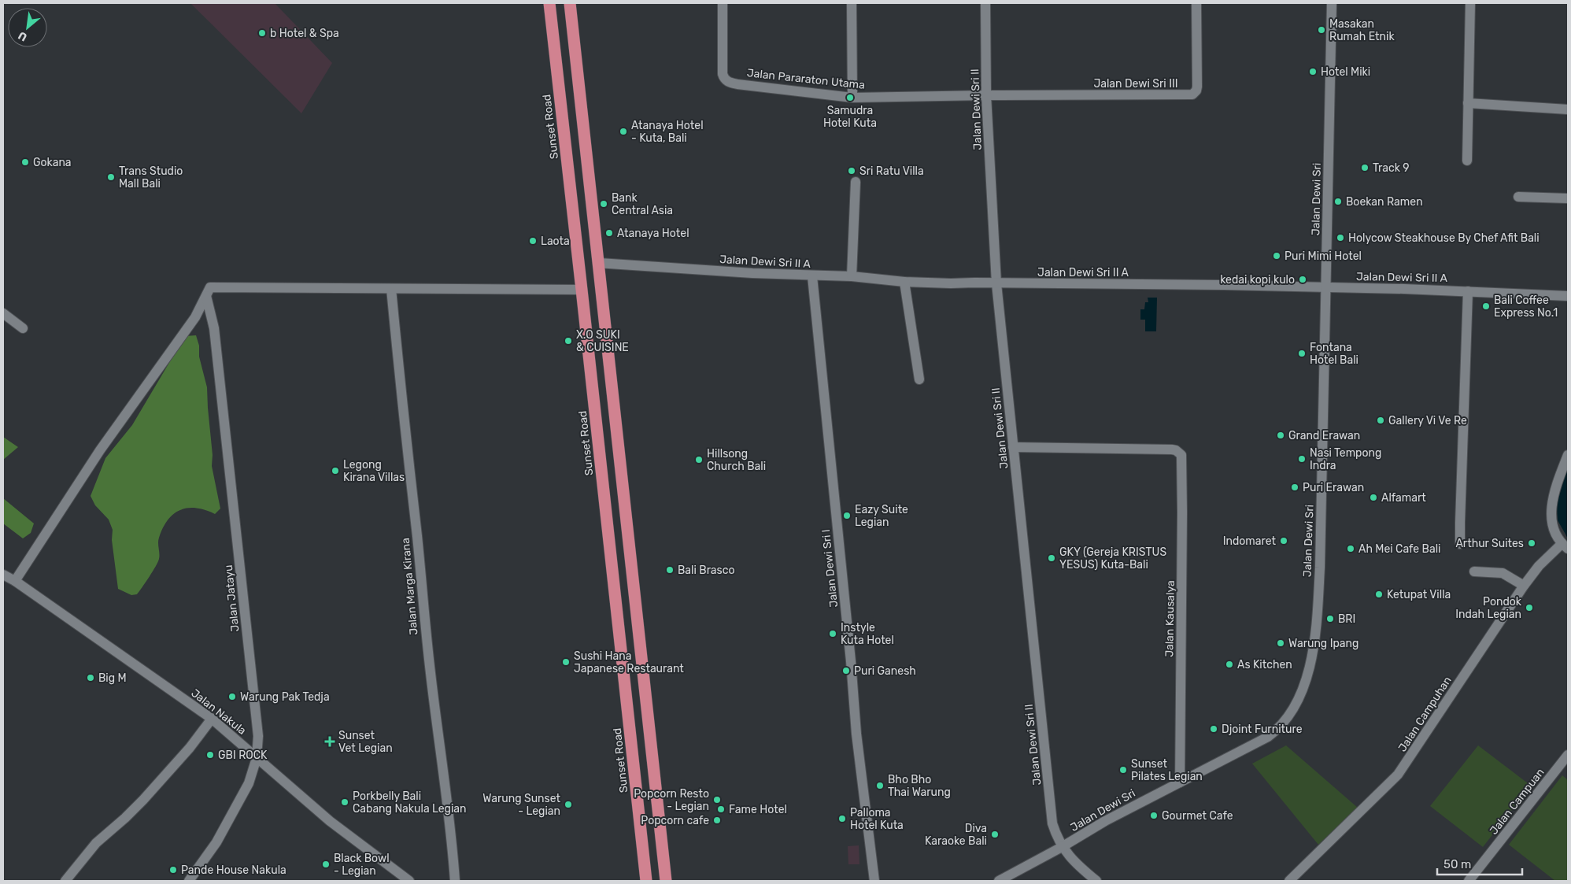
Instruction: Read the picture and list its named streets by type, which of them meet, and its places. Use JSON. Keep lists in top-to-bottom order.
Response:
{
  "streets": {
    "highway": ["Sunset Road"],
    "street": [
      "Jalan Pararaton Utama",
      "Jalan Dewi Sri III",
      "Jalan Dewi Sri II",
      "Jalan Dewi Sri",
      "Jalan Dewi Sri II A",
      "Jalan Dewi Sri I",
      "Jalan Marga Kirana",
      "Jalan Jatayu",
      "Jalan Kausalya",
      "Jalan Nakula",
      "Jalan Campuhan",
      "Jalan Campuan"
    ]
  },
  "crossings": [
    ["Jalan Pararaton Utama", "Jalan Dewi Sri III"],
    ["Jalan Pararaton Utama", "Jalan Dewi Sri II"],
    ["Jalan Dewi Sri III", "Jalan Dewi Sri II"],
    ["Jalan Dewi Sri II", "Jalan Dewi Sri"],
    ["Jalan Dewi Sri II", "Jalan Dewi Sri II A"],
    ["Jalan Dewi Sri II", "Jalan Kausalya"],
    ["Jalan Dewi Sri", "Jalan Dewi Sri II A"],
    ["Jalan Dewi Sri", "Jalan Kausalya"],
    ["Jalan Dewi Sri II A", "Jalan Dewi Sri I"],
    ["Jalan Jatayu", "Jalan Nakula"]
  ],
  "places": {
    "other": [
      "Masakan Rumah Etnik",
      "b Hotel & Spa",
      "Hotel Miki",
      "Samudra Hotel Kuta",
      "Atanaya Hotel - Kuta, Bali",
      "Gokana",
      "Track 9",
      "Sri Ratu Villa",
      "Trans Studio Mall Bali",
      "Boekan Ramen",
      "Bank Central Asia",
      "Atanaya Hotel",
      "Holycow Steakhouse By Chef Afit Bali",
      "Laota",
      "Puri Mimi Hotel",
      "kedai kopi kulo",
      "Bali Coffee Express No.1",
      "X.O SUKI & CUISINE",
      "Fontana Hotel Bali",
      "Gallery Vi Ve Re",
      "Grand Erawan",
      "Nasi Tempong Indra",
      "Hillsong Church Bali",
      "Legong Kirana Villas",
      "Puri Erawan",
      "Alfamart",
      "Eazy Suite Legian",
      "Indomaret",
      "Arthur Suites",
      "Ah Mei Cafe Bali",
      "GKY (Gereja KRISTUS YESUS) Kuta-Bali",
      "Bali Brasco",
      "Ketupat Villa",
      "Pondok Indah Legian",
      "BRI",
      "Instyle Kuta Hotel",
      "Warung Ipang",
      "Sushi Hana Japanese Restaurant",
      "As Kitchen",
      "Puri Ganesh",
      "Big M",
      "Warung Pak Tedja",
      "Djoint Furniture",
      "GBI ROCK",
      "Sunset Pilates Legian",
      "Bho Bho Thai Warung",
      "Popcorn Resto - Legian",
      "Porkbelly Bali Cabang Nakula Legian",
      "Warung Sunset - Legian",
      "Fame Hotel",
      "Gourmet Cafe",
      "Palloma Hotel Kuta",
      "Popcorn cafe",
      "Diva Karaoke Bali",
      "Black Bowl - Legian",
      "Pande House Nakula"
    ],
    "health": ["Sunset Vet Legian"]
  },
  "scale_bar": "50 m",
  "north": "bottom left"
}
